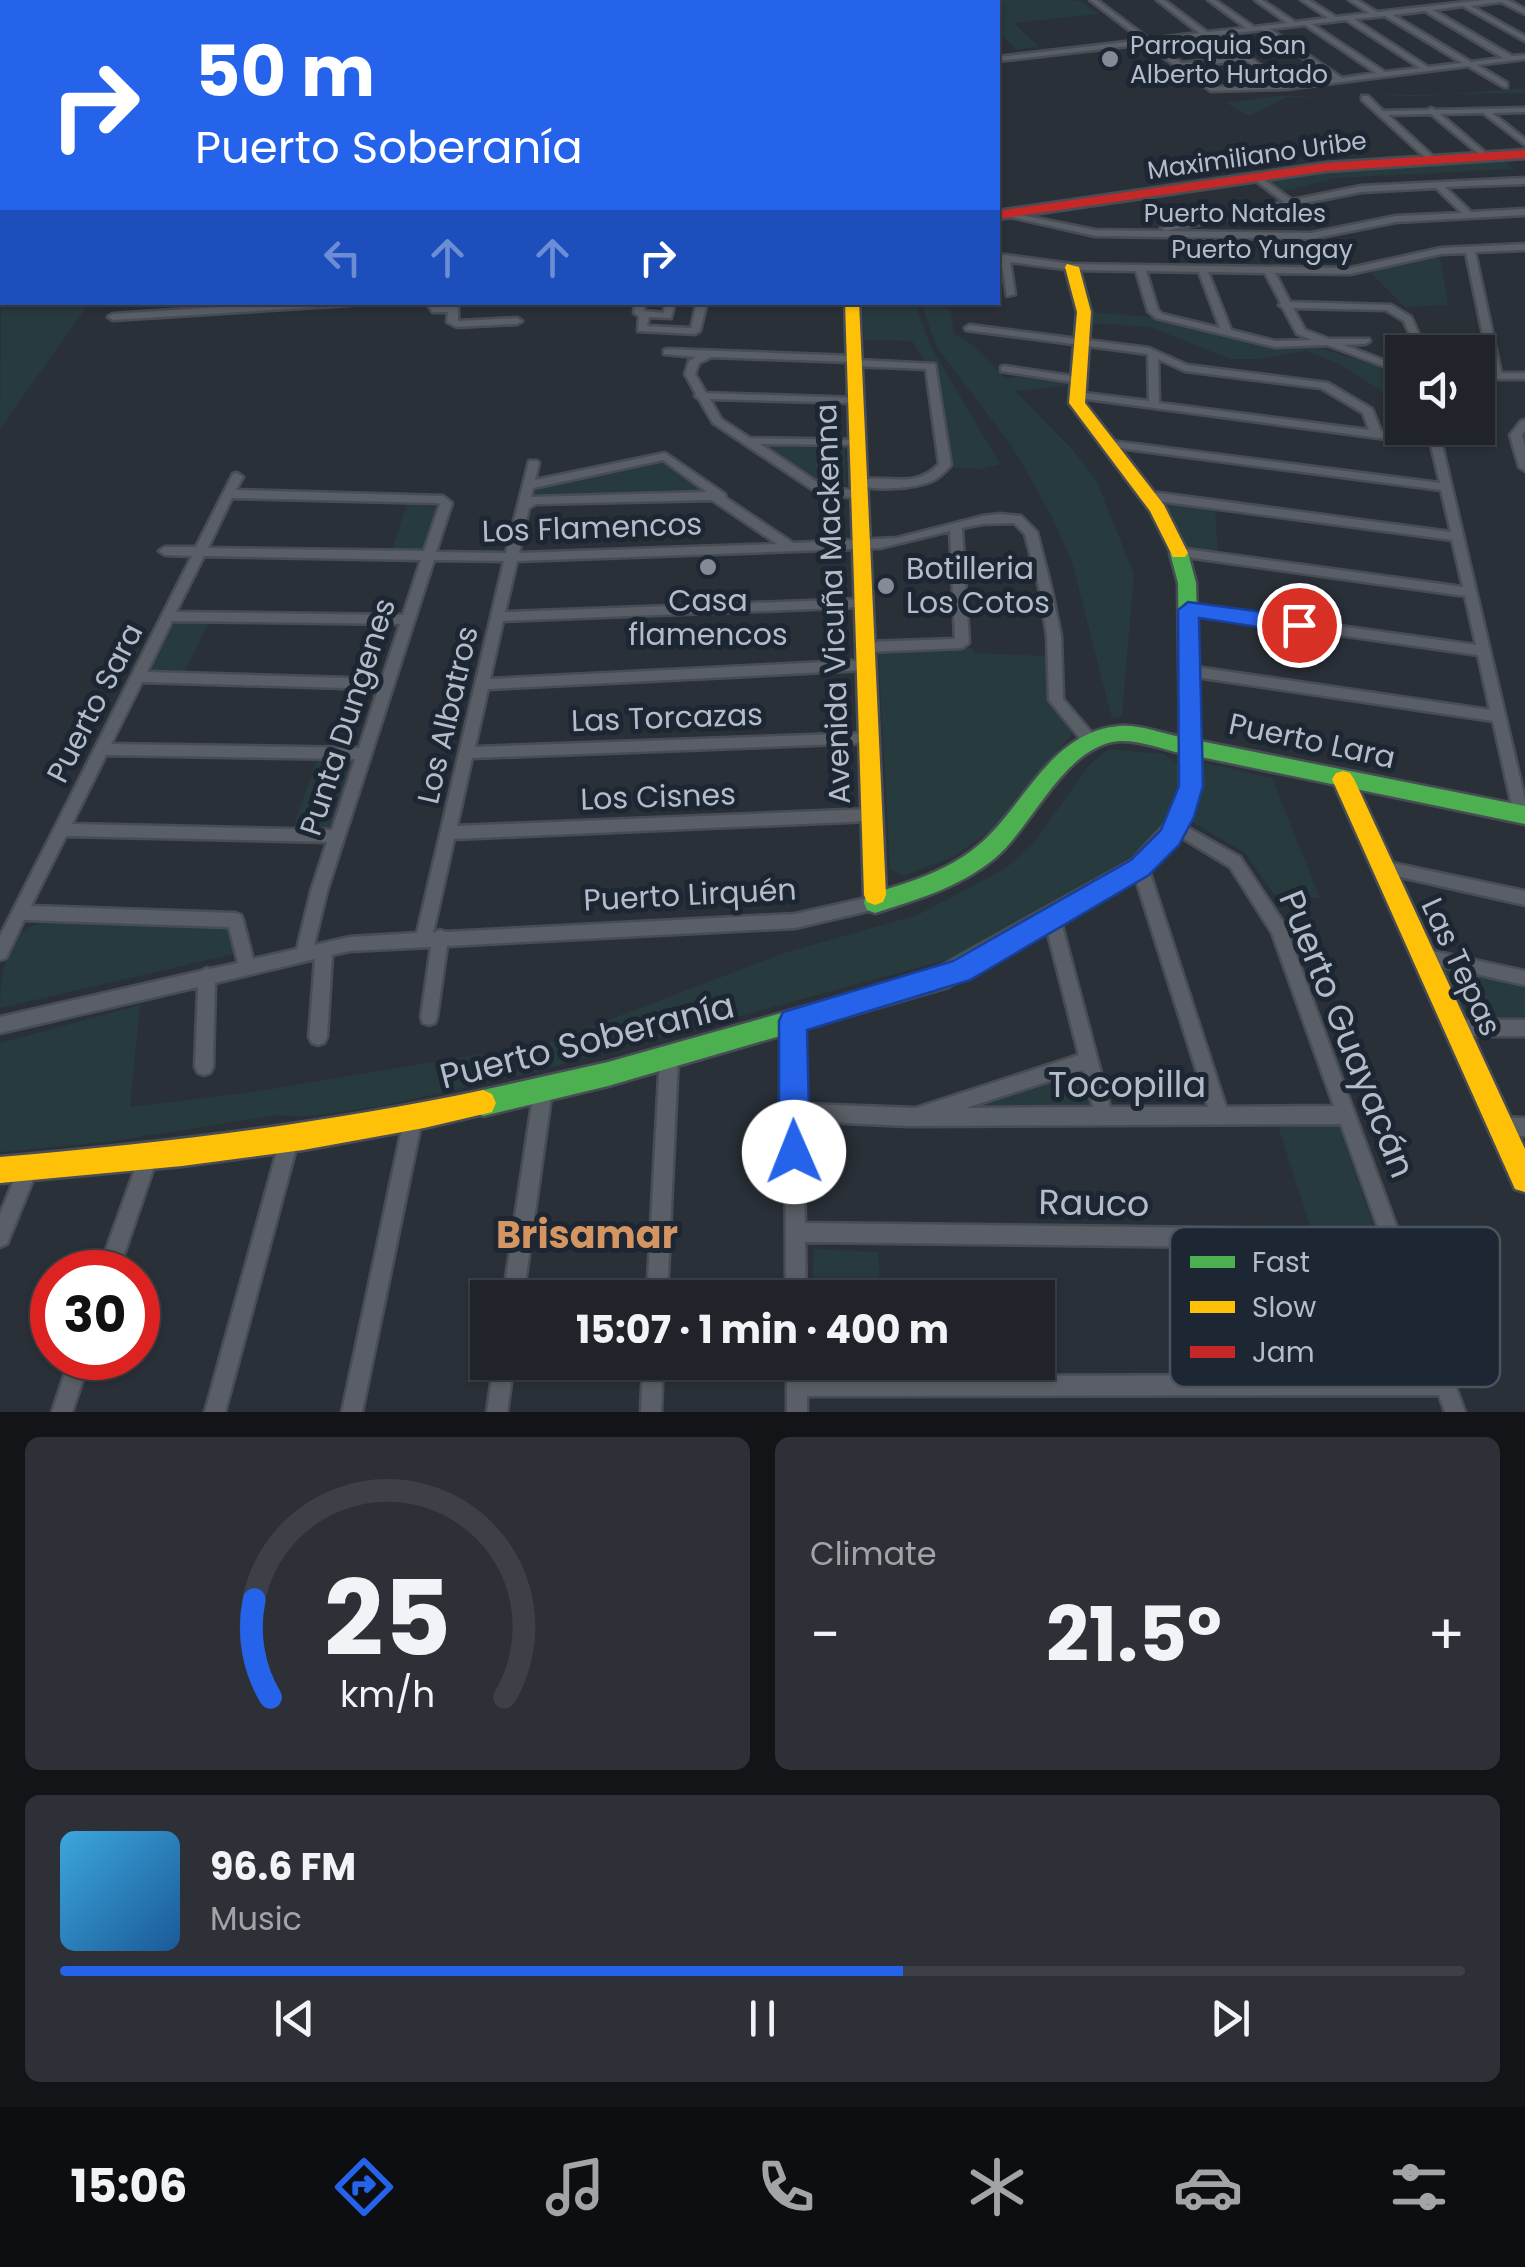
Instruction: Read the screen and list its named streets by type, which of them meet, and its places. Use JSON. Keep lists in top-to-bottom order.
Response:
{
  "streets": {
    "street": [
      "Maximiliano Uribe",
      "Puerto Natales",
      "Puerto Yungay",
      "Los Flamencos",
      "Avenida Vicuña Mackenna",
      "Puerto Sara",
      "Los Albatros",
      "Punta Dungenes",
      "Las Torcazas",
      "Puerto Lara",
      "Los Cisnes",
      "Puerto Lirquén",
      "Las Tepas",
      "Puerto Guayacán",
      "Puerto Soberanía",
      "Tocopilla",
      "Rauco"
    ]
  },
  "crossings": [
    ["Maximiliano Uribe", "Puerto Natales"],
    ["Los Flamencos", "Avenida Vicuña Mackenna"],
    ["Los Flamencos", "Puerto Sara"],
    ["Los Flamencos", "Los Albatros"],
    ["Los Flamencos", "Punta Dungenes"],
    ["Los Flamencos", "Puerto Lara"],
    ["Los Flamencos", "Puerto Lirquén"],
    ["Avenida Vicuña Mackenna", "Las Torcazas"],
    ["Avenida Vicuña Mackenna", "Los Cisnes"],
    ["Avenida Vicuña Mackenna", "Puerto Lirquén"],
    ["Puerto Sara", "Punta Dungenes"],
    ["Los Albatros", "Las Torcazas"],
    ["Los Albatros", "Los Cisnes"],
    ["Los Albatros", "Puerto Lirquén"],
    ["Punta Dungenes", "Puerto Lirquén"],
    ["Puerto Lara", "Puerto Lirquén"],
    ["Puerto Lara", "Las Tepas"],
    ["Puerto Lara", "Puerto Soberanía"],
    ["Puerto Guayacán", "Puerto Soberanía"],
    ["Puerto Guayacán", "Tocopilla"]
  ],
  "districts": ["Brisamar"],
  "places": ["Parroquia San Alberto Hurtado", "Casa flamencos", "Botilleria Los Cotos"],
  "legend": ["Fast", "Slow", "Jam"],
  "page": {
    "turn": ["50 m", "Puerto Soberanía"],
    "limit": "30",
    "trip": "15:07 · 1 min · 400 m",
    "tile": "Climate",
    "heat": ["−", "21.5°", "+"],
    "song": ["96.6 FM", "Music"],
    "tabs": "15:06",
    "gauge": ["25", "km/h"]
  }
}
